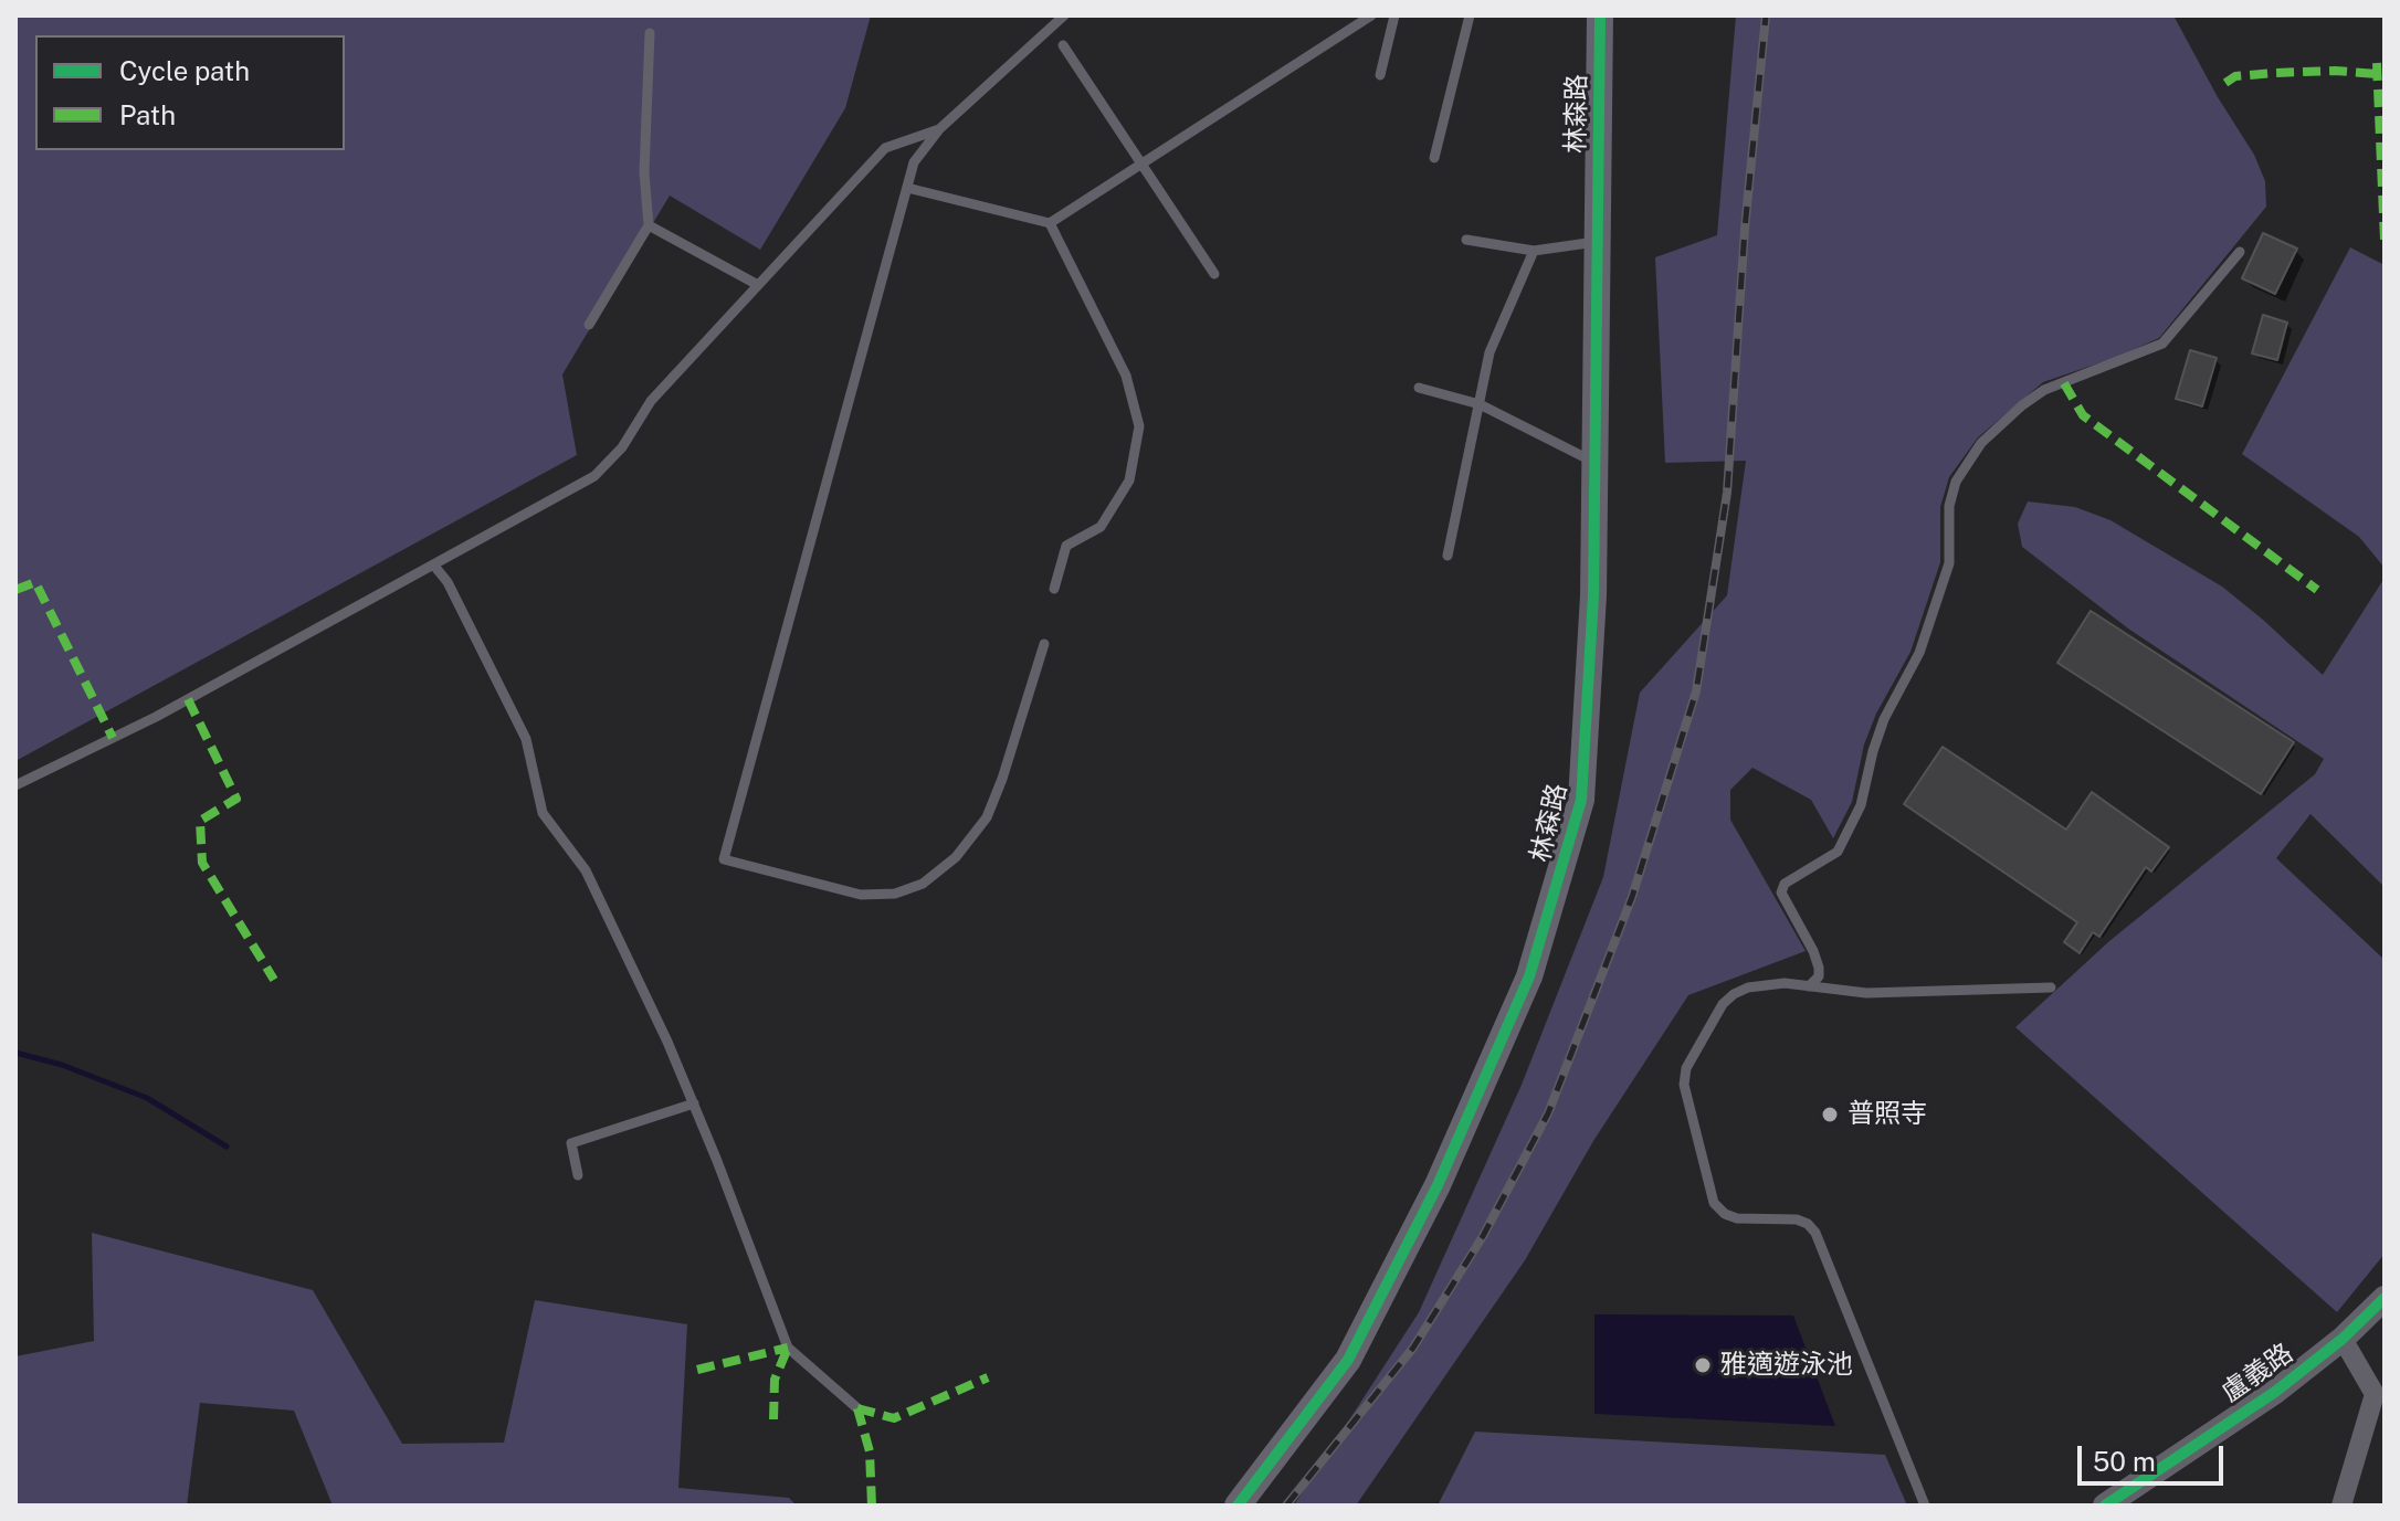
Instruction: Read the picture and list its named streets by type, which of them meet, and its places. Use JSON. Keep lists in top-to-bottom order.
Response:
{
  "streets": {
    "main road": ["林森路"],
    "street": ["盧義路"]
  },
  "places": ["普照寺", "雅適遊泳池"],
  "legend": ["Cycle path", "Path"],
  "scale_bar": "50 m"
}
